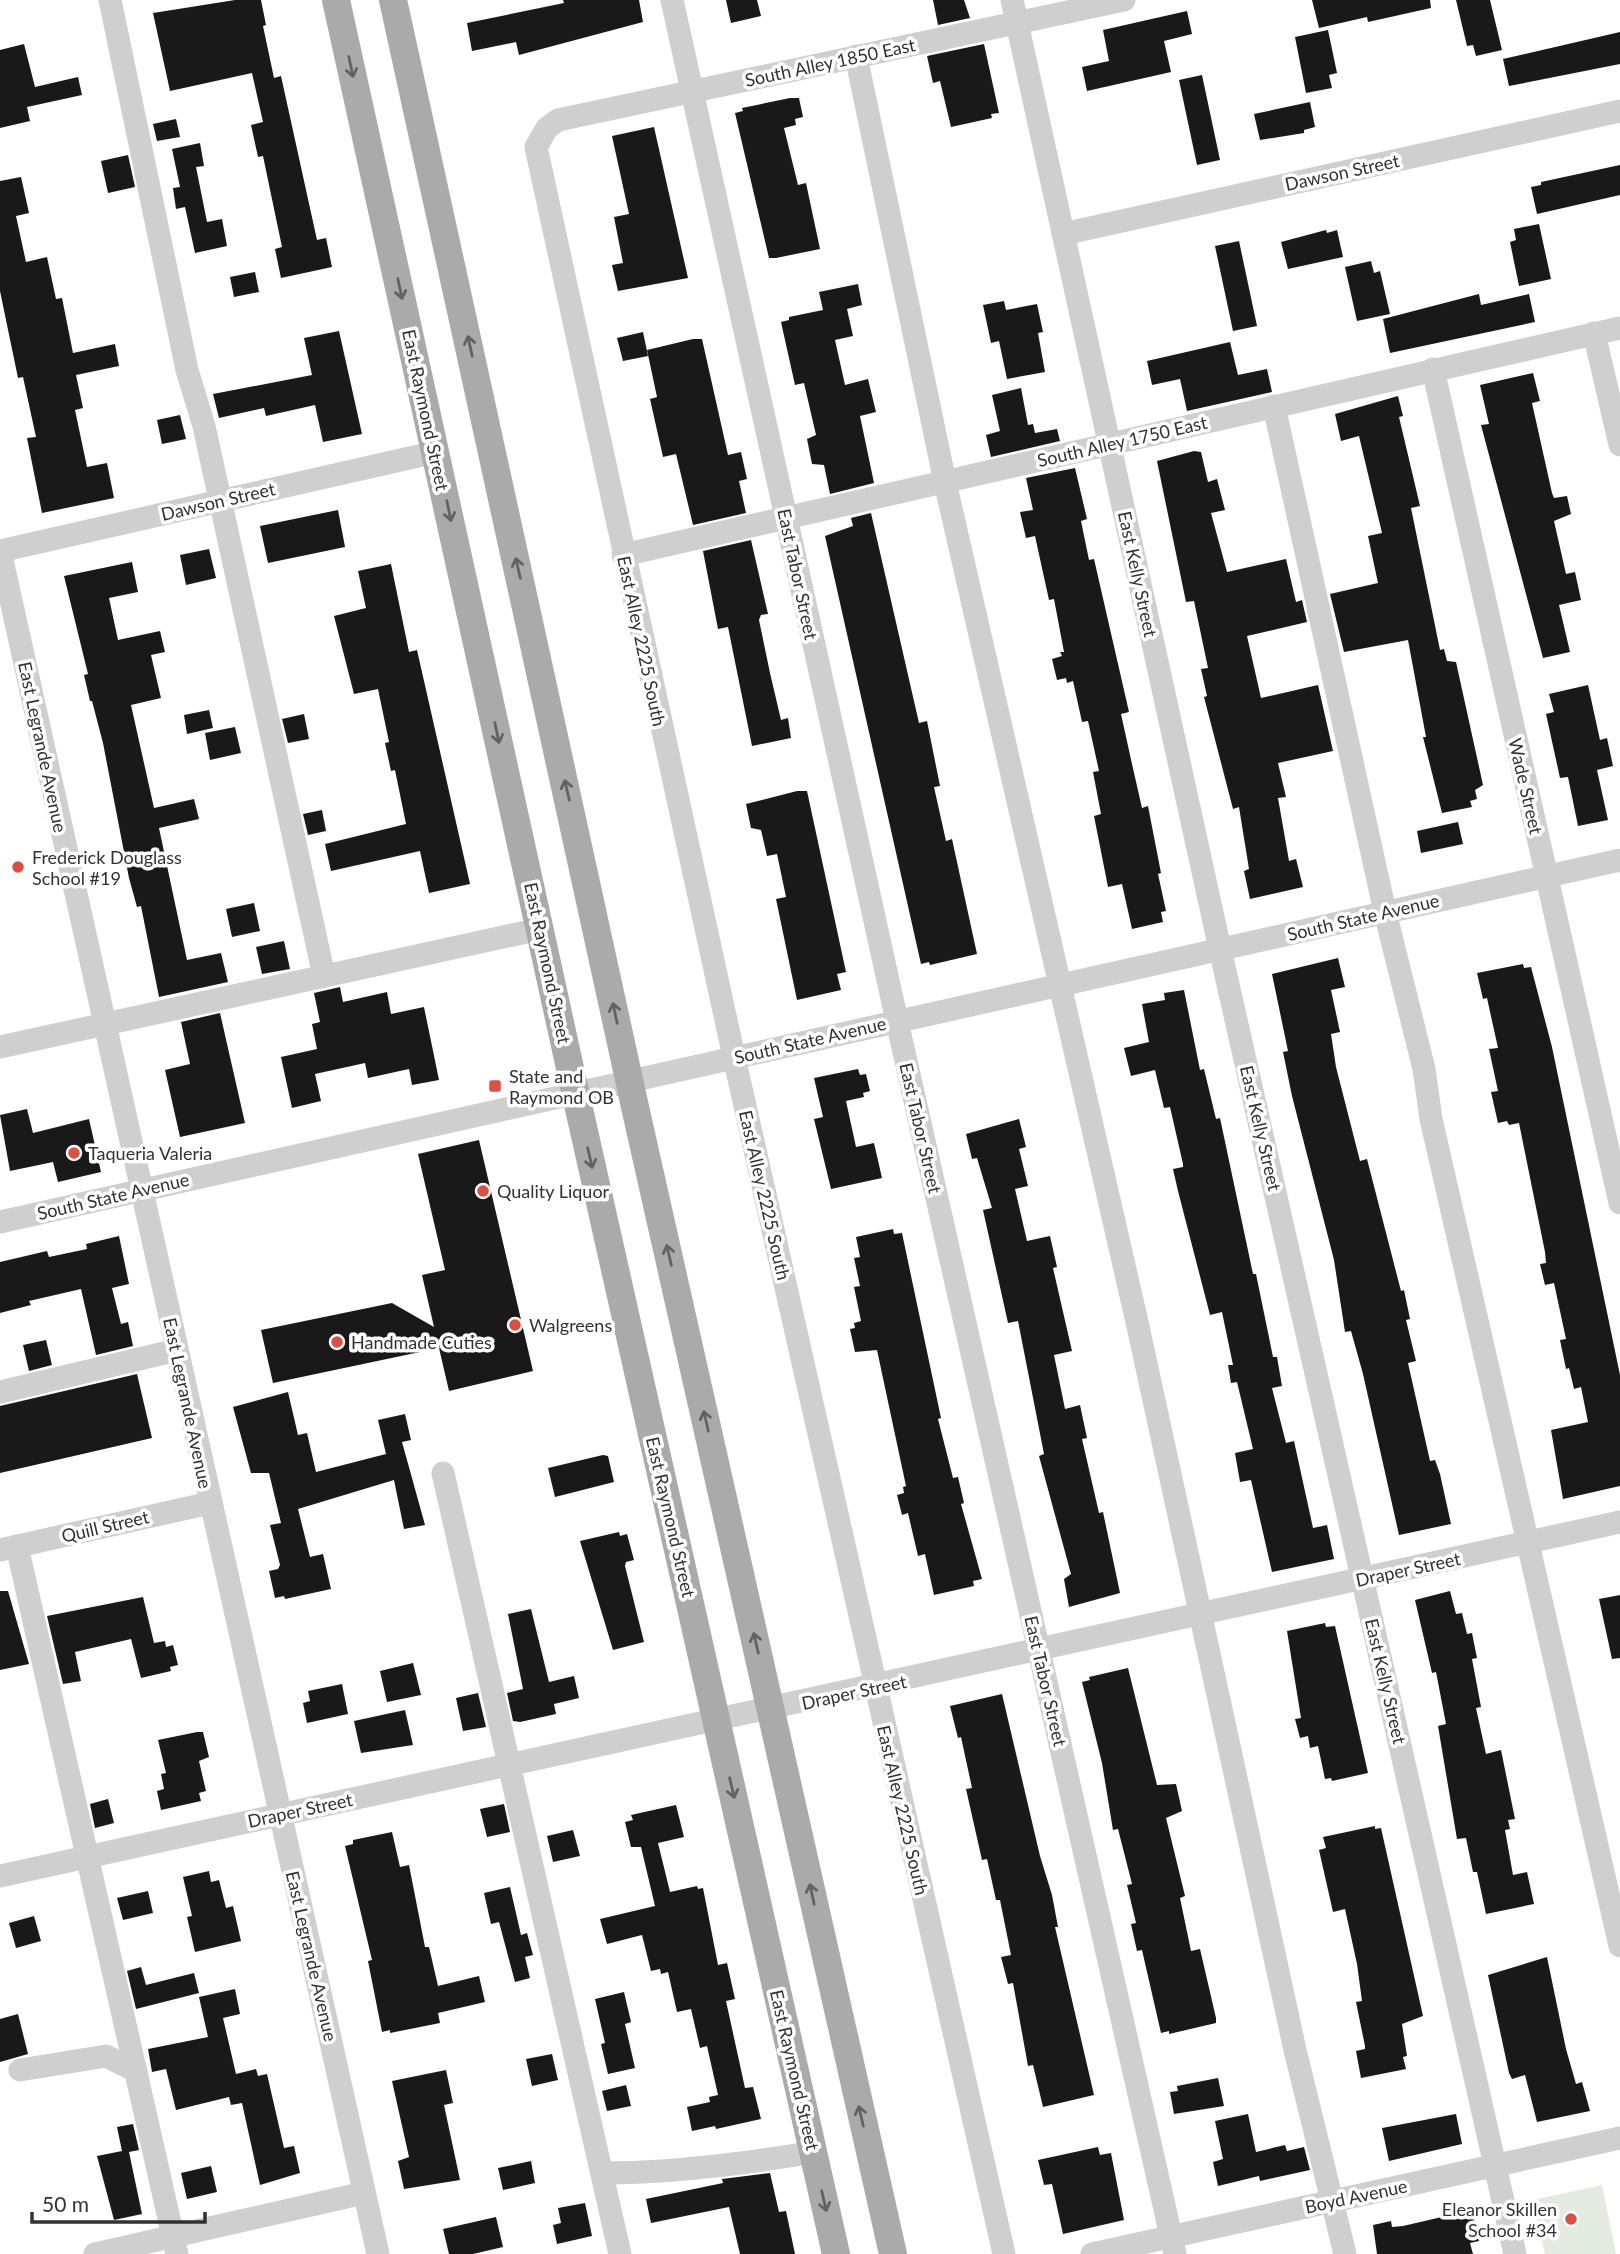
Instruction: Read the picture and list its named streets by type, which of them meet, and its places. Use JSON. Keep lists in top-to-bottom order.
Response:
{
  "streets": {
    "main road": ["East Raymond Street"],
    "street": [
      "South Alley 1850 East",
      "Dawson Street",
      "South Alley 1750 East",
      "East Tabor Street",
      "East Kelly Street",
      "East Alley 2225 South",
      "East Legrande Avenue",
      "Wade Street",
      "South State Avenue",
      "Quill Street",
      "Draper Street",
      "Boyd Avenue"
    ]
  },
  "crossings": [
    ["South Alley 1850 East", "East Tabor Street"],
    ["South Alley 1850 East", "East Kelly Street"],
    ["South Alley 1850 East", "East Alley 2225 South"],
    ["Dawson Street", "East Raymond Street"],
    ["Dawson Street", "East Kelly Street"],
    ["Dawson Street", "East Legrande Avenue"],
    ["East Raymond Street", "South State Avenue"],
    ["East Raymond Street", "Draper Street"],
    ["South Alley 1750 East", "East Tabor Street"],
    ["South Alley 1750 East", "East Kelly Street"],
    ["South Alley 1750 East", "East Alley 2225 South"],
    ["South Alley 1750 East", "Wade Street"],
    ["East Tabor Street", "South State Avenue"],
    ["East Tabor Street", "Draper Street"],
    ["East Tabor Street", "Boyd Avenue"],
    ["East Kelly Street", "South State Avenue"],
    ["East Kelly Street", "Draper Street"],
    ["East Kelly Street", "Boyd Avenue"],
    ["East Alley 2225 South", "South State Avenue"],
    ["East Alley 2225 South", "Draper Street"],
    ["East Legrande Avenue", "South State Avenue"],
    ["East Legrande Avenue", "Quill Street"],
    ["East Legrande Avenue", "Draper Street"],
    ["Wade Street", "South State Avenue"]
  ],
  "places": {
    "other": [
      "Frederick Douglass School #19",
      "Taqueria Valeria",
      "Quality Liquor",
      "Walgreens",
      "Handmade Cuties",
      "Eleanor Skillen School #34"
    ],
    "transit": ["State and Raymond OB"]
  },
  "scale_bar": "50 m"
}
